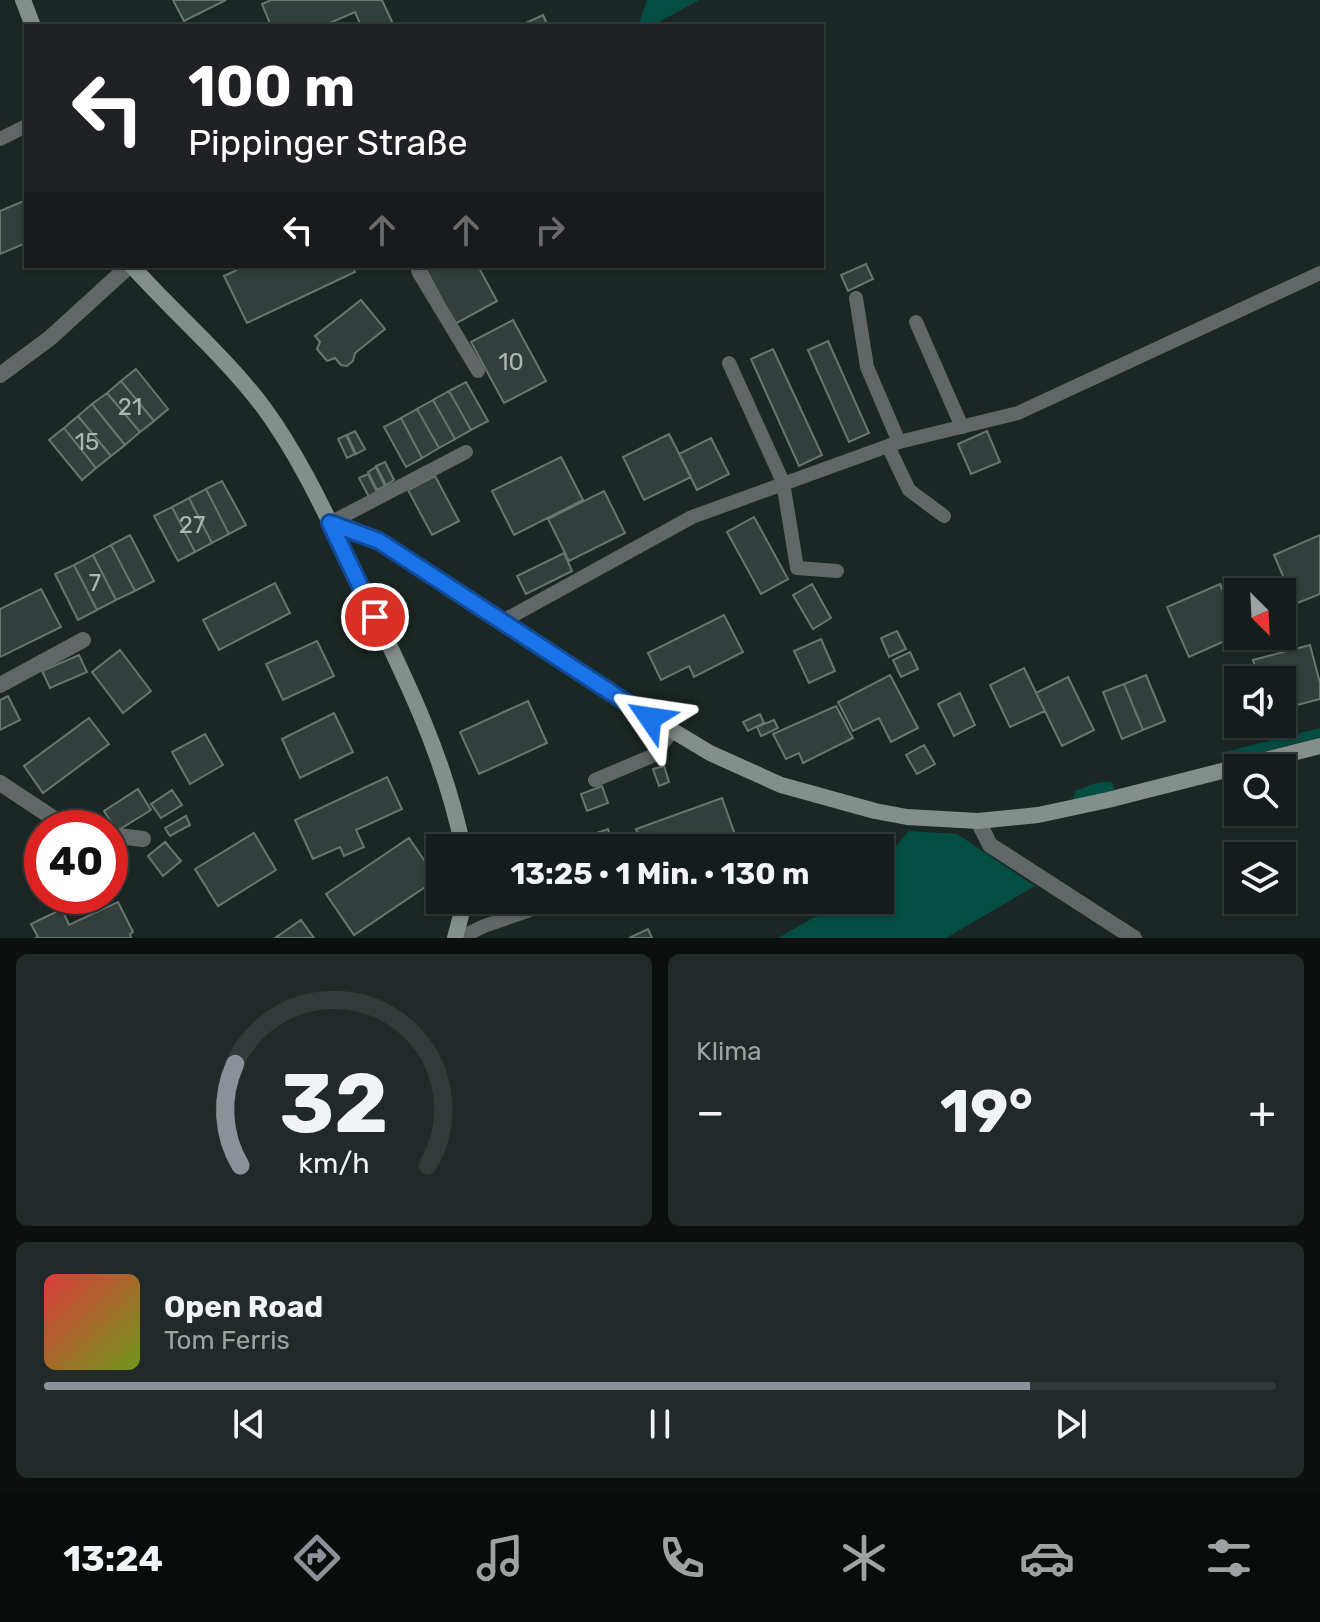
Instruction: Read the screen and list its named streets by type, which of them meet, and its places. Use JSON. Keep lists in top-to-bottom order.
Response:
{
  "house_numbers": [
    "10",
    "21",
    "15",
    "27",
    "7"
  ],
  "north": "bottom right",
  "page": {
    "turn": ["100 m", "Pippinger Straße"],
    "limit": "40",
    "trip": "13:25 · 1 Min. · 130 m",
    "tile": "Klima",
    "heat": ["−", "19°", "+"],
    "song": ["Open Road", "Tom Ferris"],
    "tabs": "13:24",
    "gauge": ["32", "km/h"]
  }
}
